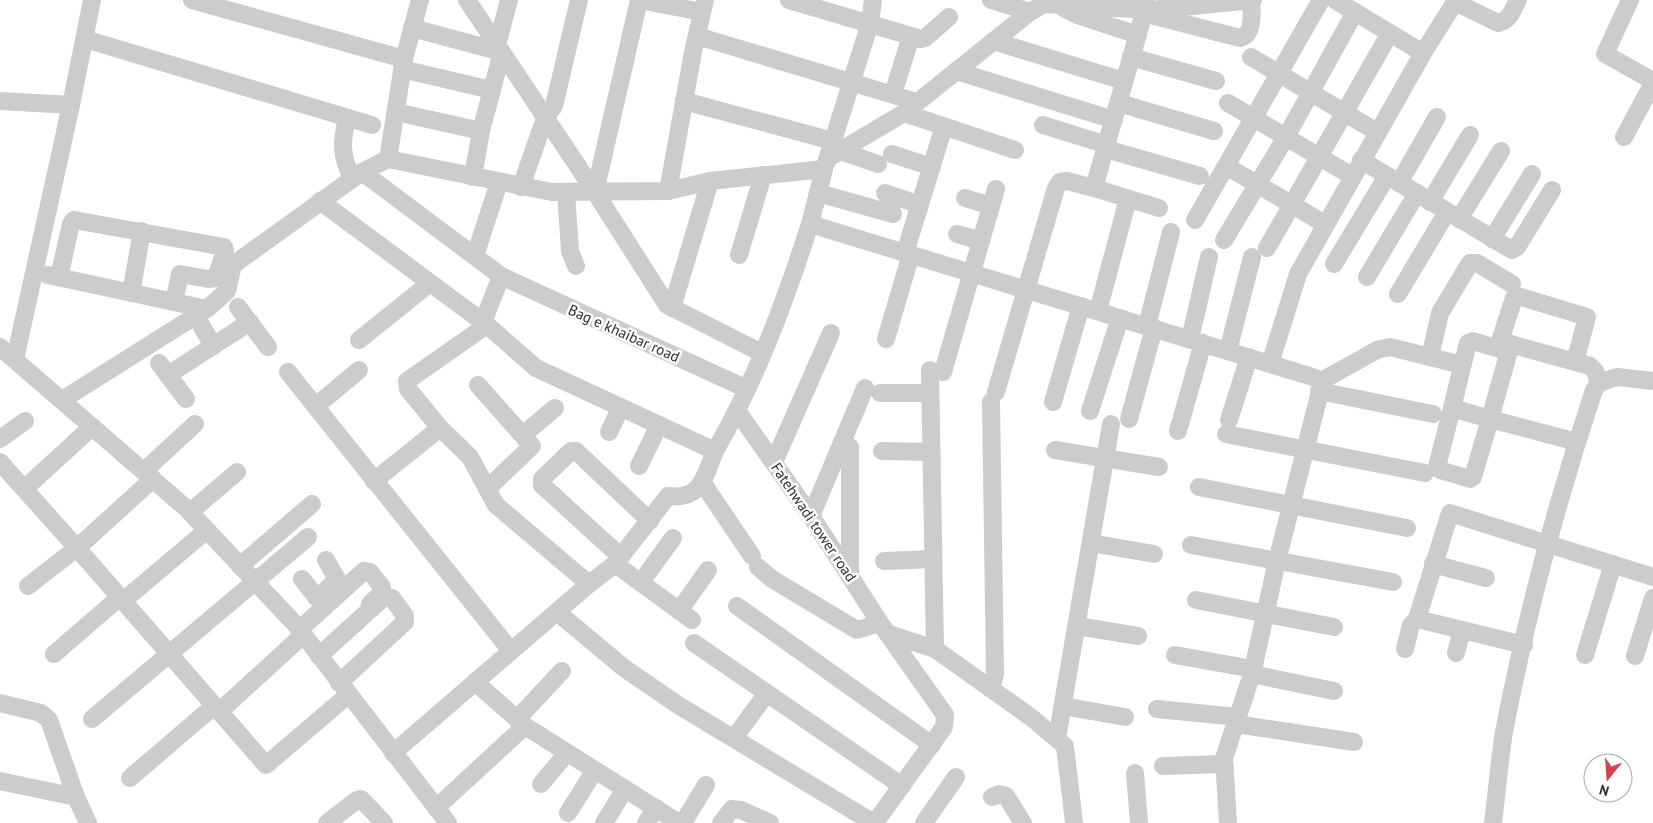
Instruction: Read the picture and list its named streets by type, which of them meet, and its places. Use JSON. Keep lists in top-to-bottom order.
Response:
{
  "streets": {
    "street": ["Bag e khaibar road", "Fatehwadi tower road"]
  },
  "north": "bottom"
}
